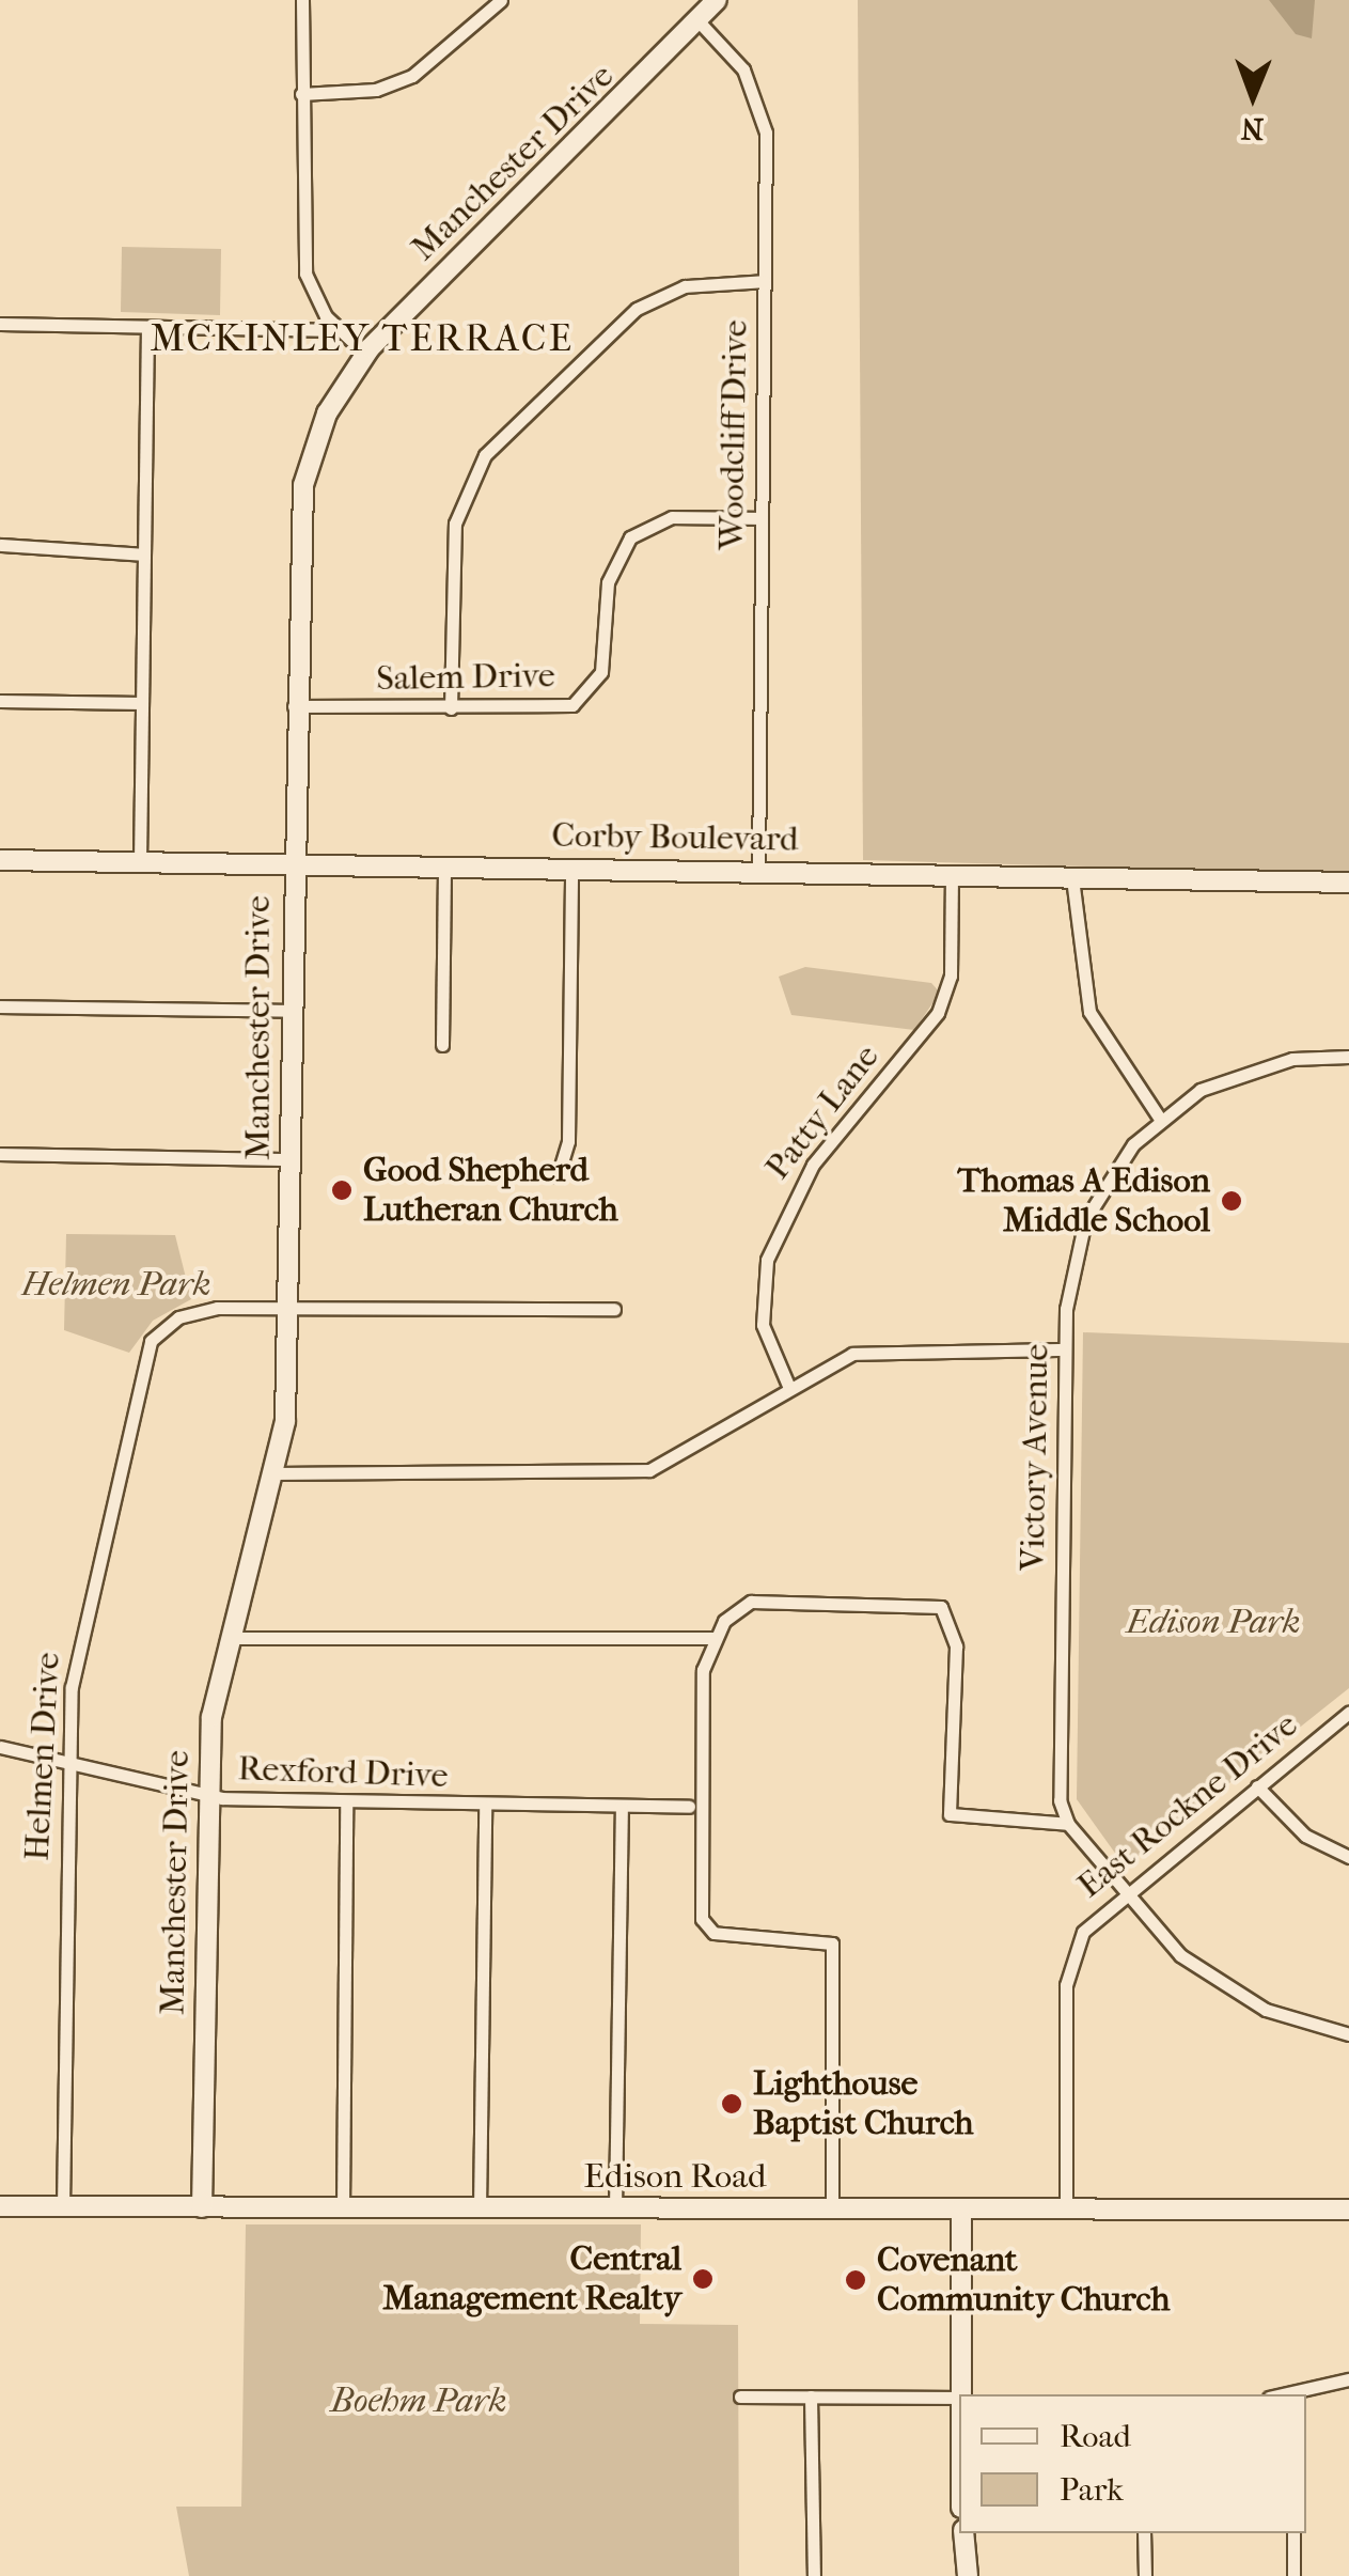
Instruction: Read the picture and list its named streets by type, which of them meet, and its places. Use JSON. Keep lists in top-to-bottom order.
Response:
{
  "streets": {
    "street": [
      "Manchester Drive",
      "Woodcliff Drive",
      "Salem Drive",
      "Corby Boulevard",
      "Patty Lane",
      "Victory Avenue",
      "Helmen Drive",
      "Rexford Drive",
      "East Rockne Drive",
      "Edison Road"
    ]
  },
  "crossings": [
    ["Manchester Drive", "Woodcliff Drive"],
    ["Manchester Drive", "Salem Drive"],
    ["Manchester Drive", "Corby Boulevard"],
    ["Manchester Drive", "Helmen Drive"],
    ["Manchester Drive", "Rexford Drive"],
    ["Manchester Drive", "Edison Road"],
    ["Woodcliff Drive", "Salem Drive"],
    ["Woodcliff Drive", "Corby Boulevard"],
    ["Corby Boulevard", "Patty Lane"],
    ["Helmen Drive", "Rexford Drive"],
    ["Helmen Drive", "Edison Road"],
    ["East Rockne Drive", "Edison Road"]
  ],
  "districts": ["MCKINLEY TERRACE"],
  "parks": ["Helmen Park", "Edison Park", "Boehm Park"],
  "places": [
    "Good Shepherd Lutheran Church",
    "Thomas A Edison Middle School",
    "Lighthouse Baptist Church",
    "Central Management Realty",
    "Covenant Community Church"
  ],
  "legend": ["Road", "Park"],
  "north": "bottom"
}
